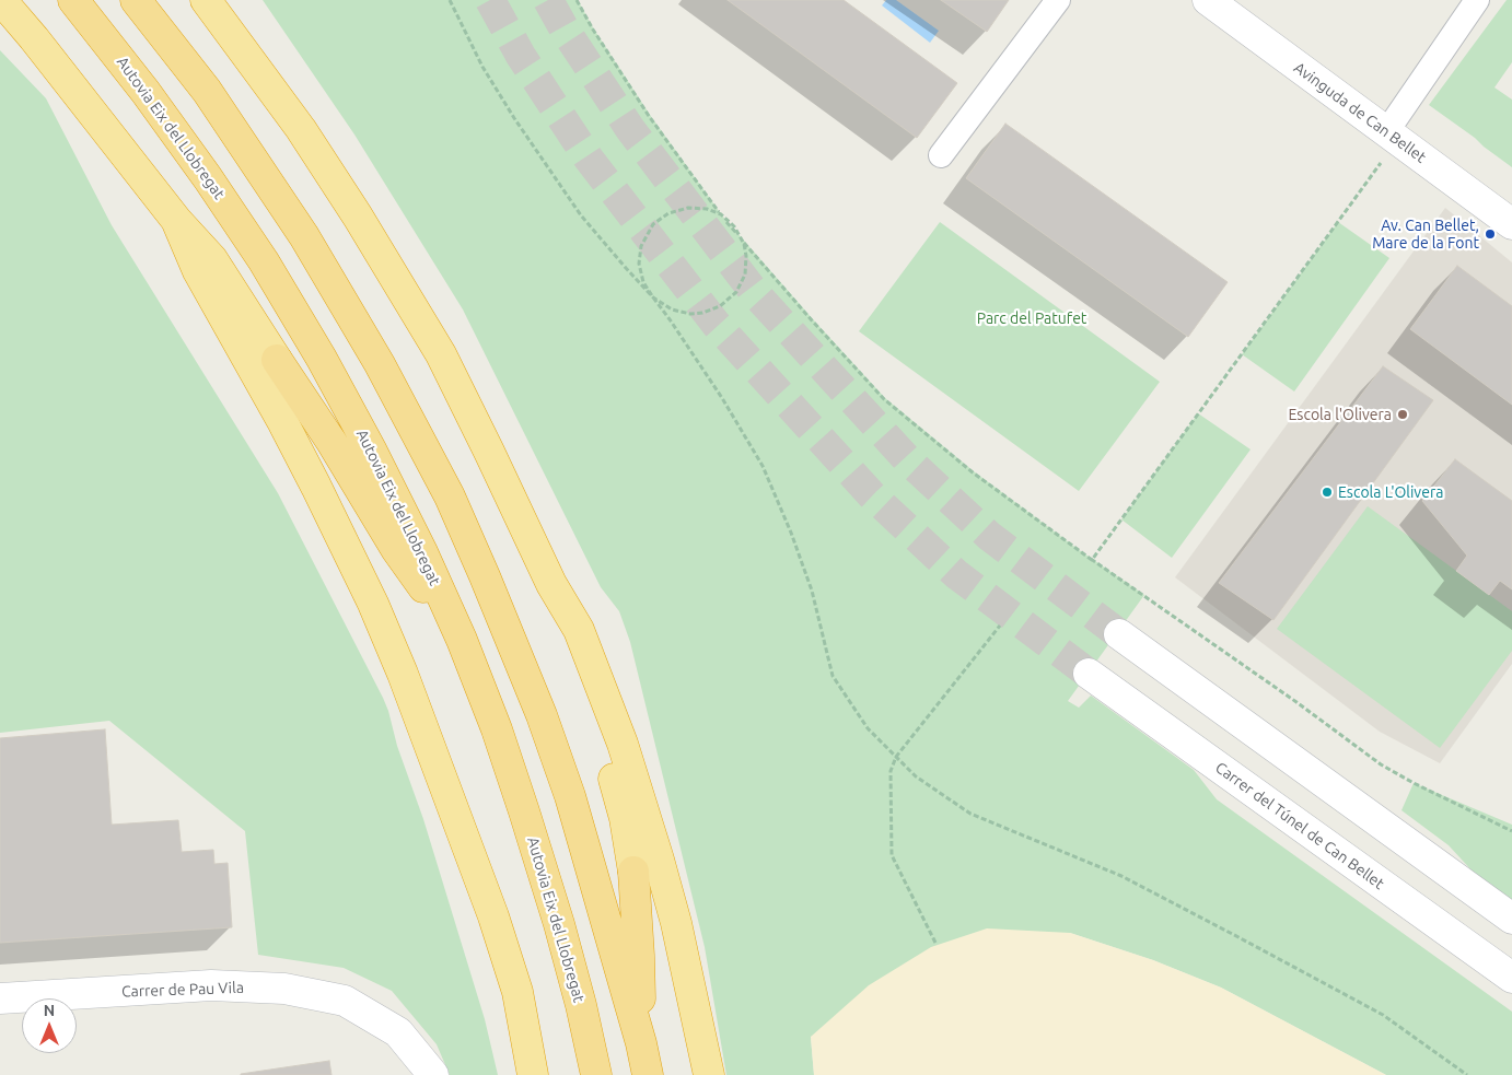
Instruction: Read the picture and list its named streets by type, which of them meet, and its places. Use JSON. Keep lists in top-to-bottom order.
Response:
{
  "streets": {
    "highway": ["Autovia Eix del Llobregat"],
    "street": ["Avinguda de Can Bellet", "Carrer del Túnel de Can Bellet", "Carrer de Pau Vila"]
  },
  "parks": ["Parc del Patufet"],
  "places": ["Av. Can Bellet, Mare de la Font", "Escola l'Olivera", "Escola L'Olivera"],
  "north": "top"
}
